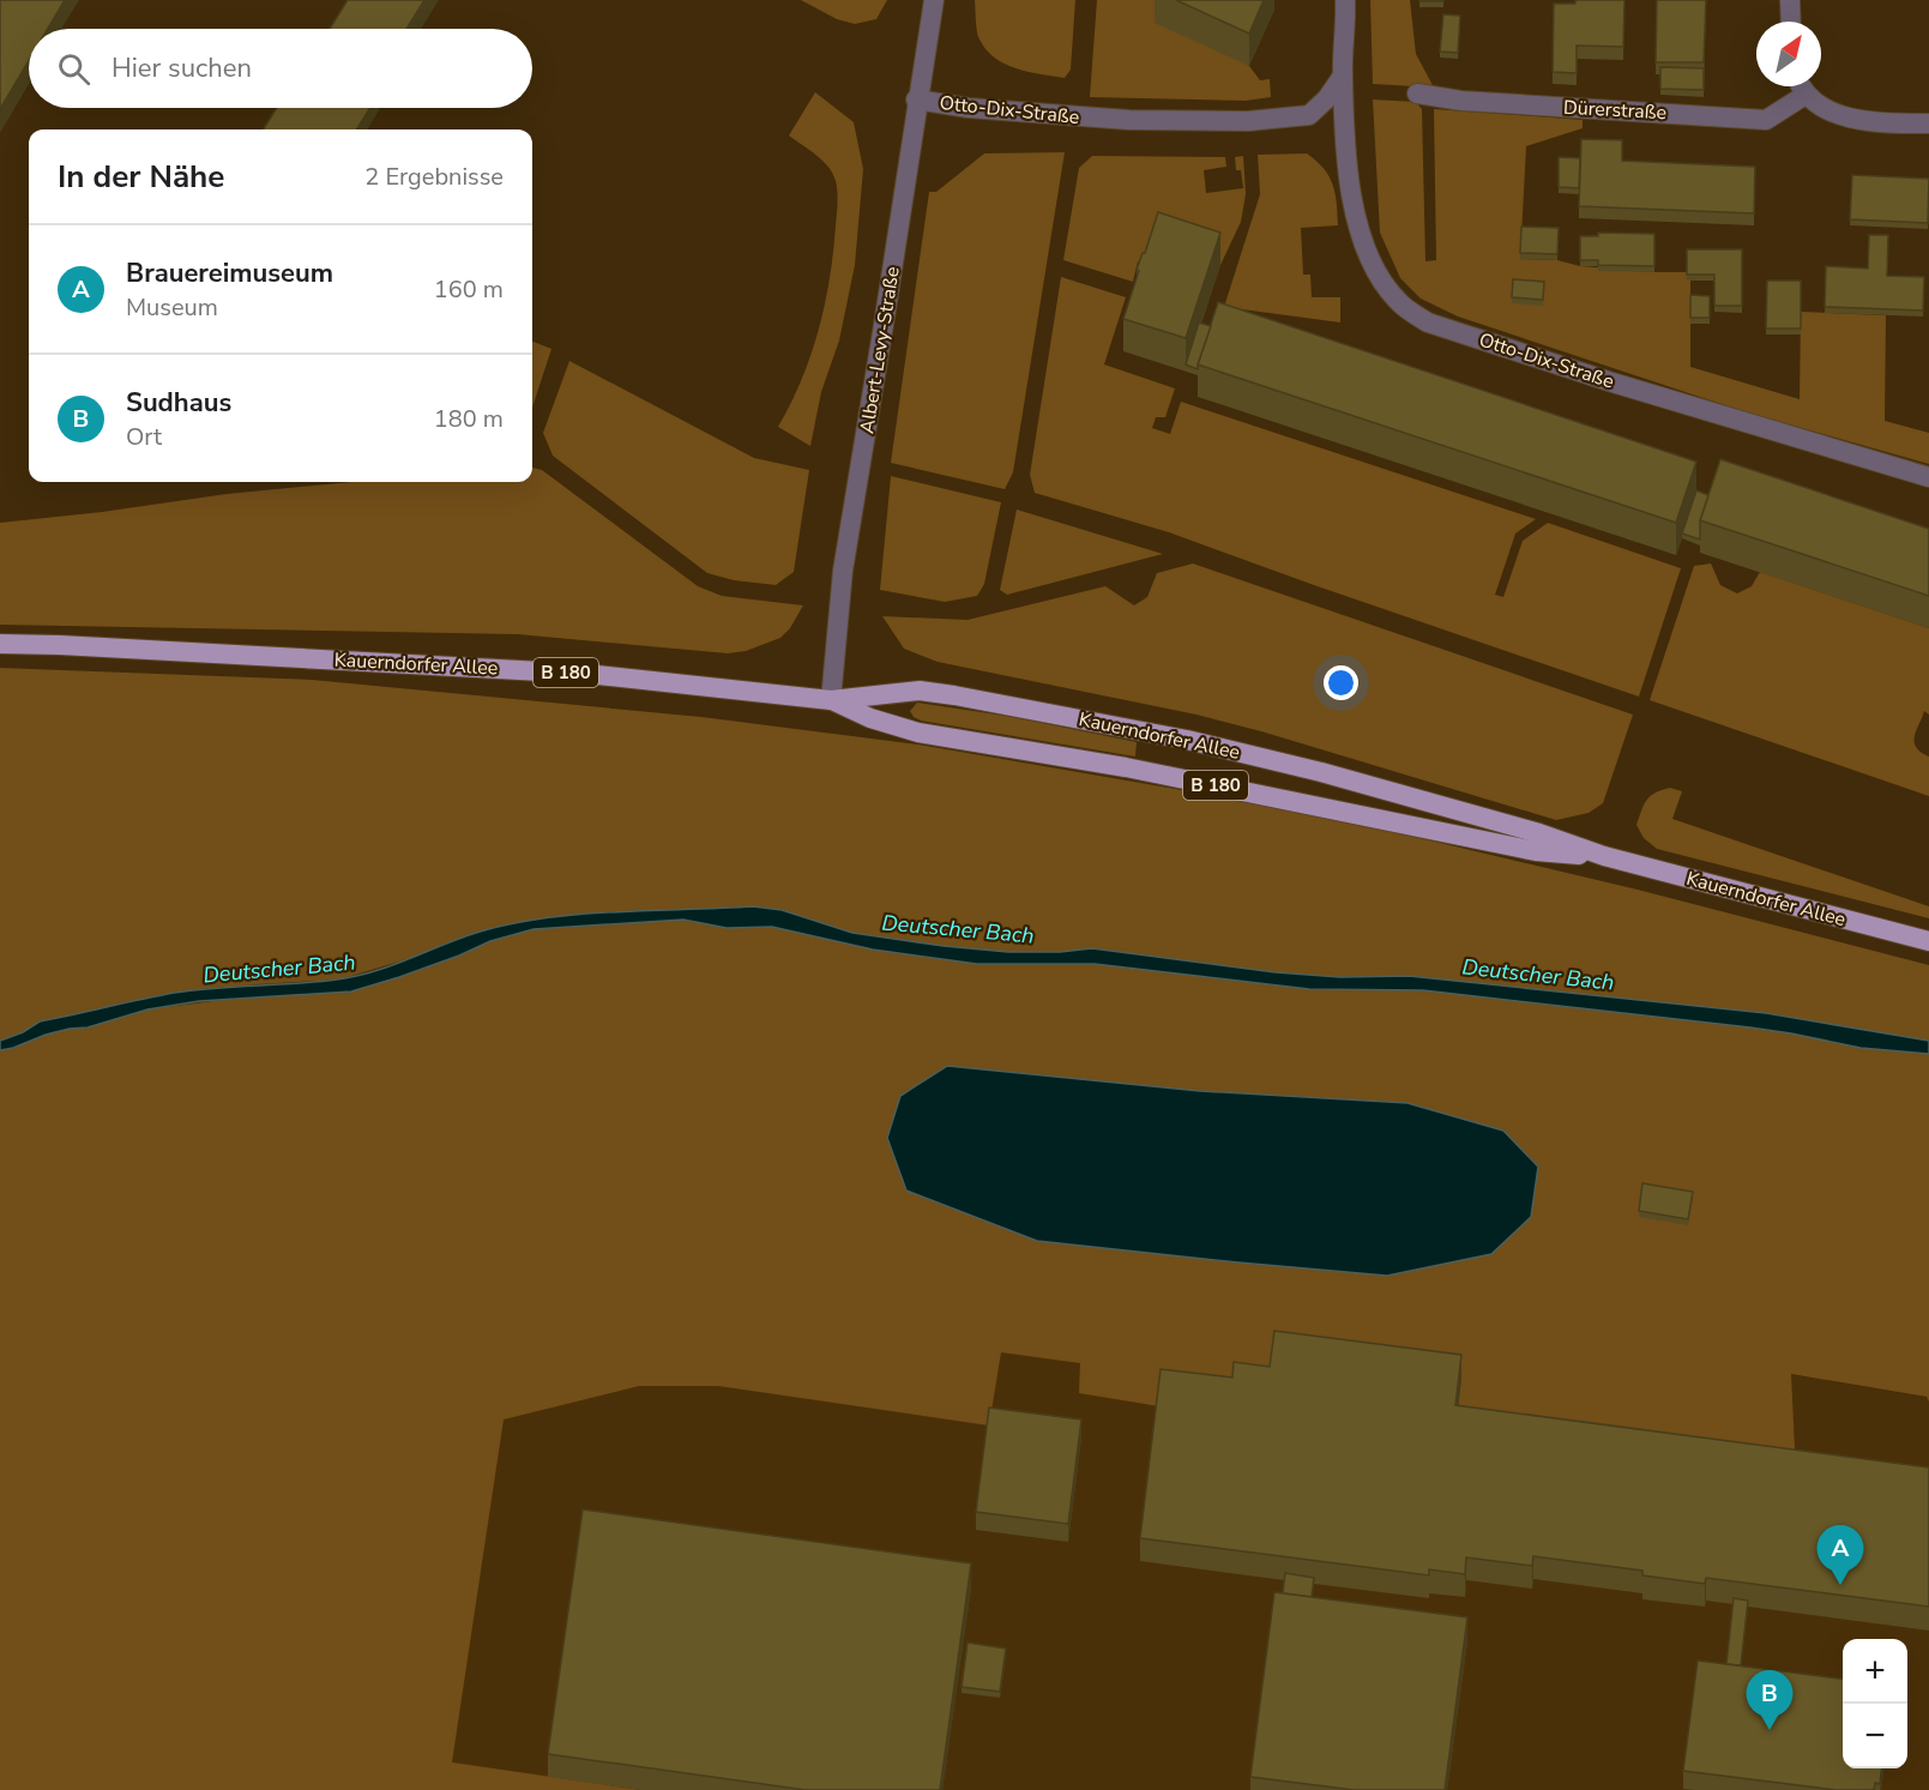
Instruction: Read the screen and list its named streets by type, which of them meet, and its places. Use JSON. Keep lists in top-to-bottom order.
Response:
{
  "streets": {
    "main road": ["Kauerndorfer Allee", "B 180"],
    "street": ["Otto-Dix-Straße", "Dürerstraße", "Albert-Levy-Straße"]
  },
  "crossings": [
    ["Otto-Dix-Straße", "Albert-Levy-Straße"],
    ["Albert-Levy-Straße", "Kauerndorfer Allee"]
  ],
  "water": ["Deutscher Bach"],
  "north": "top right",
  "page": {
    "search": "Hier suchen",
    "heading": ["In der Nähe", "2 Ergebnisse"],
    "list": [
      {
        "mark": "A",
        "name": "Brauereimuseum",
        "note": "Museum",
        "value": "160 m"
      },
      {
        "mark": "B",
        "name": "Sudhaus",
        "note": "Ort",
        "value": "180 m"
      }
    ],
    "pins": ["A", "B"],
    "map_buttons": ["+", "−"]
  }
}
